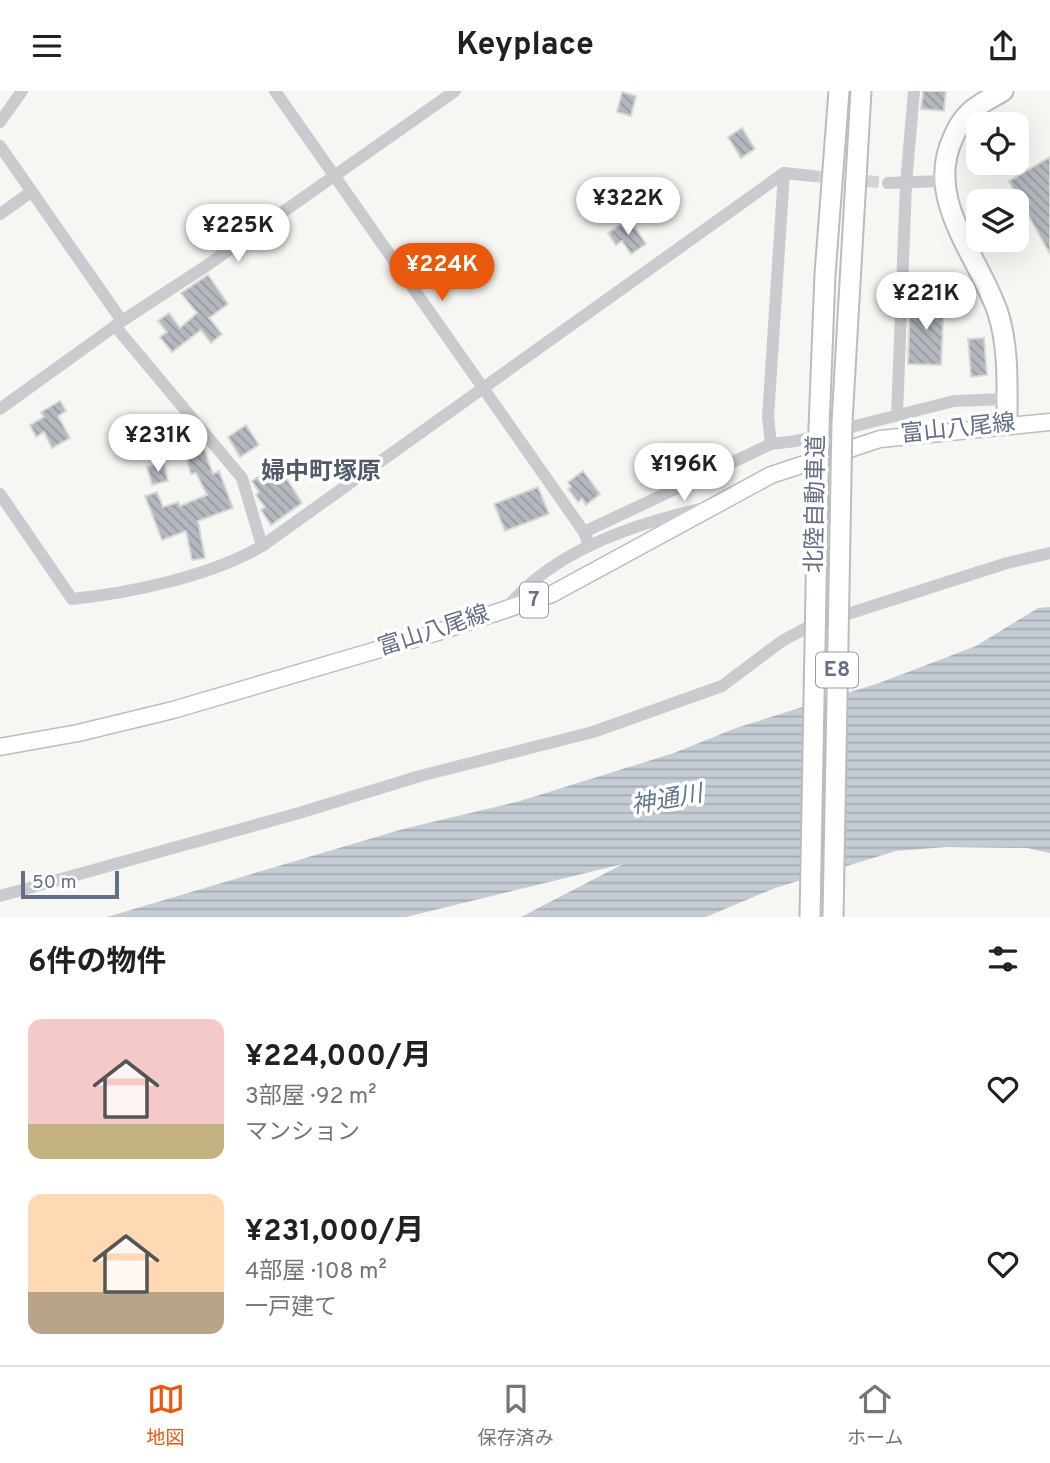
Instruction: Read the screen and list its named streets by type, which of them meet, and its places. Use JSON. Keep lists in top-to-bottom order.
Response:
{
  "streets": {
    "highway": ["北陸自動車道", "E8"],
    "main road": ["富山八尾線", "7"]
  },
  "districts": ["婦中町塚原"],
  "water": ["神通川"],
  "scale_bar": "50 m",
  "page": {
    "header": "Keyplace",
    "price": [
      "¥322K",
      "¥225K",
      "¥224K",
      "¥221K",
      "¥231K",
      "¥196K"
    ],
    "scale": "50 m",
    "heading": "6件の物件",
    "list": [
      {
        "name": "¥224,000/月",
        "note": "3部屋 · 92 m² · マンション"
      },
      {
        "name": "¥231,000/月",
        "note": "4部屋 · 108 m² · 一戸建て"
      }
    ],
    "tabs": ["地図", "保存済み", "ホーム"]
  }
}
